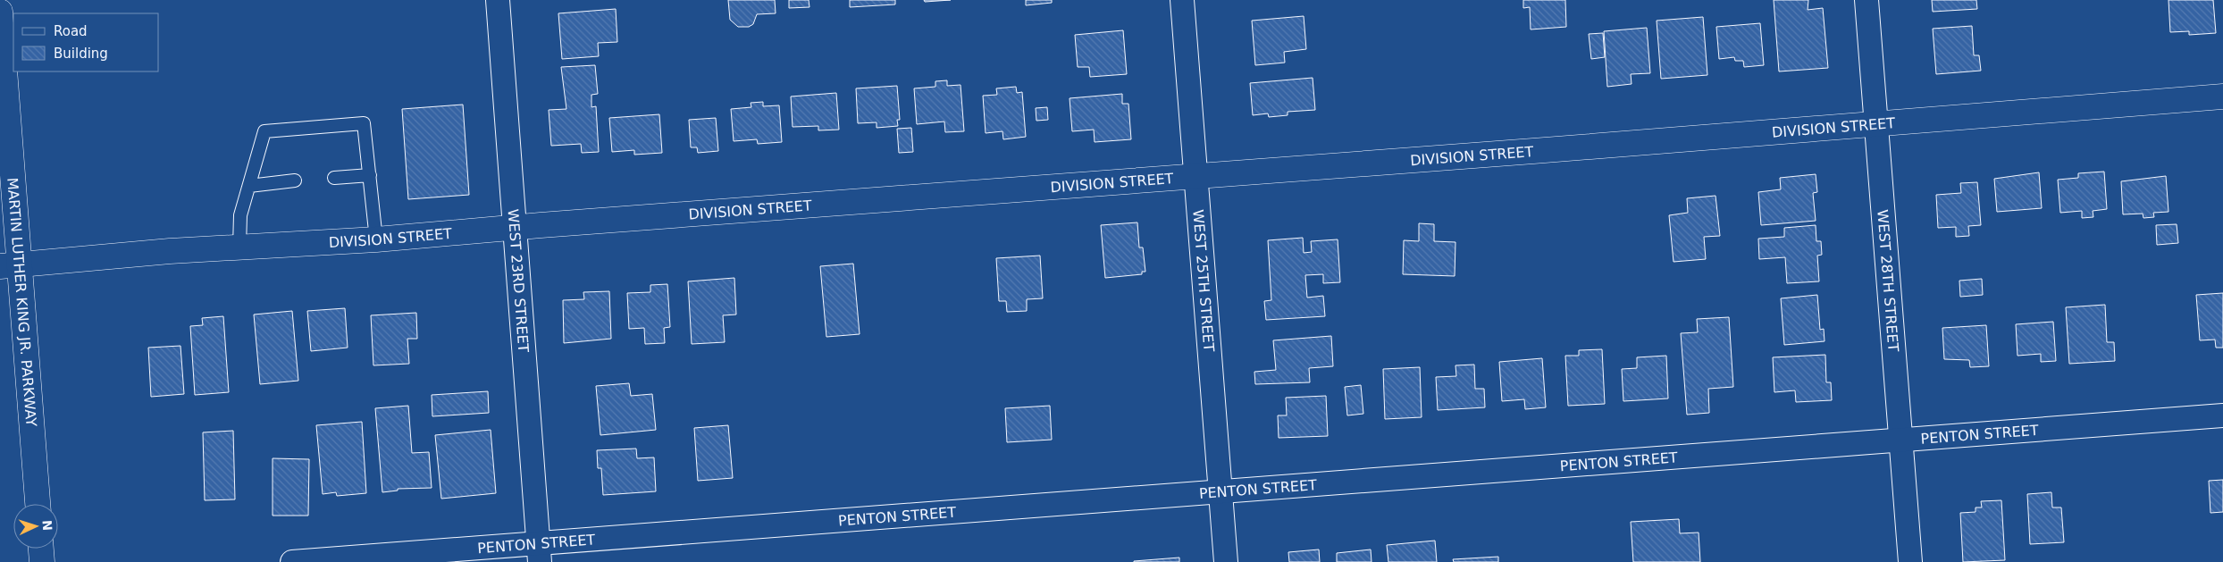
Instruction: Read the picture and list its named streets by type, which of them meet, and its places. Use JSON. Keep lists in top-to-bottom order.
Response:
{
  "streets": {
    "main road": ["DIVISION STREET", "MARTIN LUTHER KING JR. PARKWAY"],
    "street": [
      "WEST 28TH STREET",
      "WEST 23RD STREET",
      "WEST 25TH STREET",
      "PENTON STREET"
    ]
  },
  "crossings": [
    ["DIVISION STREET", "WEST 28TH STREET"],
    ["DIVISION STREET", "WEST 23RD STREET"],
    ["DIVISION STREET", "WEST 25TH STREET"],
    ["DIVISION STREET", "MARTIN LUTHER KING JR. PARKWAY"],
    ["WEST 28TH STREET", "PENTON STREET"],
    ["WEST 23RD STREET", "PENTON STREET"],
    ["WEST 25TH STREET", "PENTON STREET"]
  ],
  "legend": ["Road", "Building"],
  "north": "right"
}
